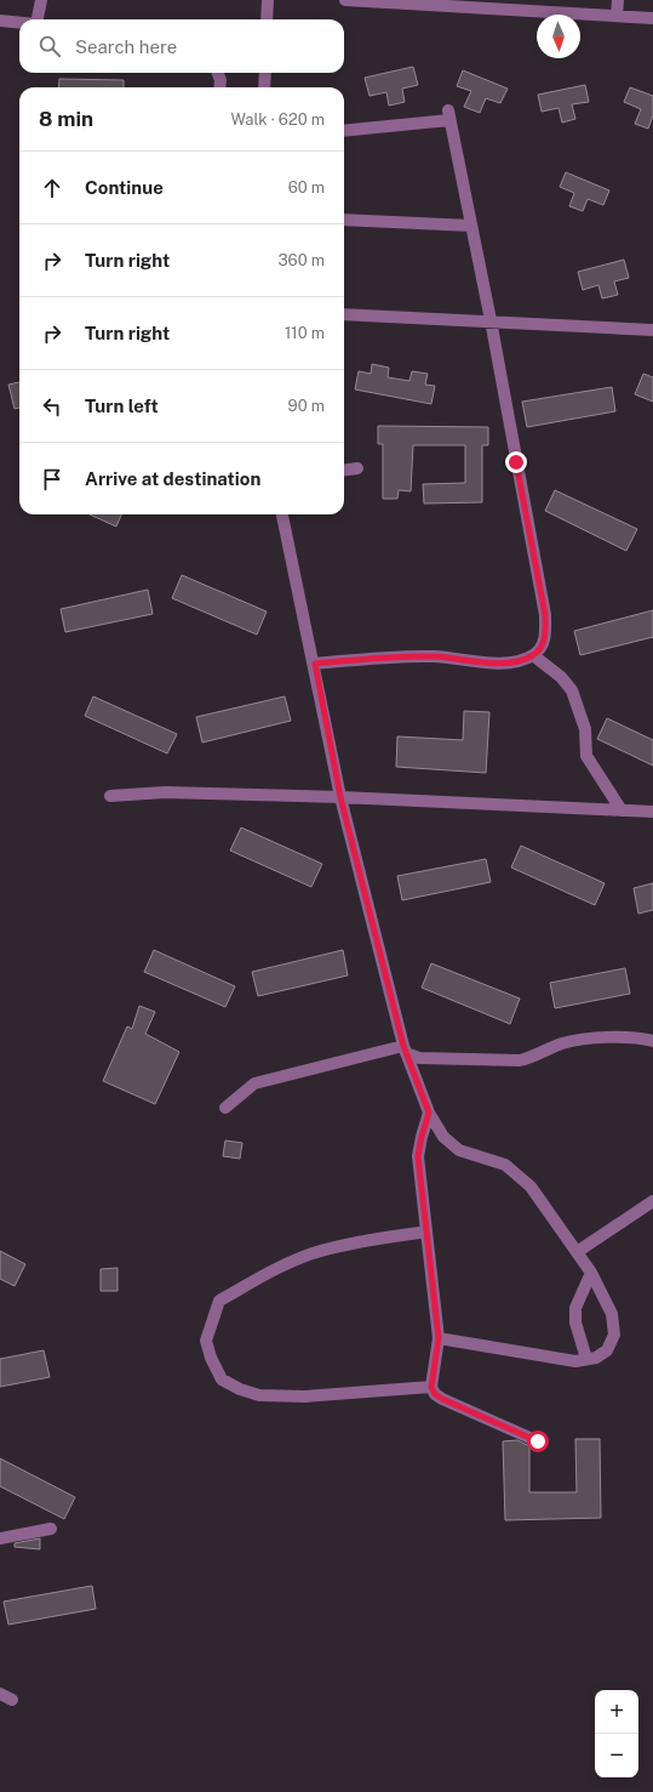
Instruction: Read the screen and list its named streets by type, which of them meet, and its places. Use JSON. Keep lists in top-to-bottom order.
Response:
{
  "north": "bottom",
  "page": {
    "search": "Search here",
    "heading": ["8 min", "Walk · 620 m"],
    "list": [
      ["Continue", "60 m"],
      ["Turn right", "360 m"],
      ["Turn right", "110 m"],
      ["Turn left", "90 m"],
      "Arrive at destination"
    ],
    "map_buttons": ["+", "−"]
  }
}
